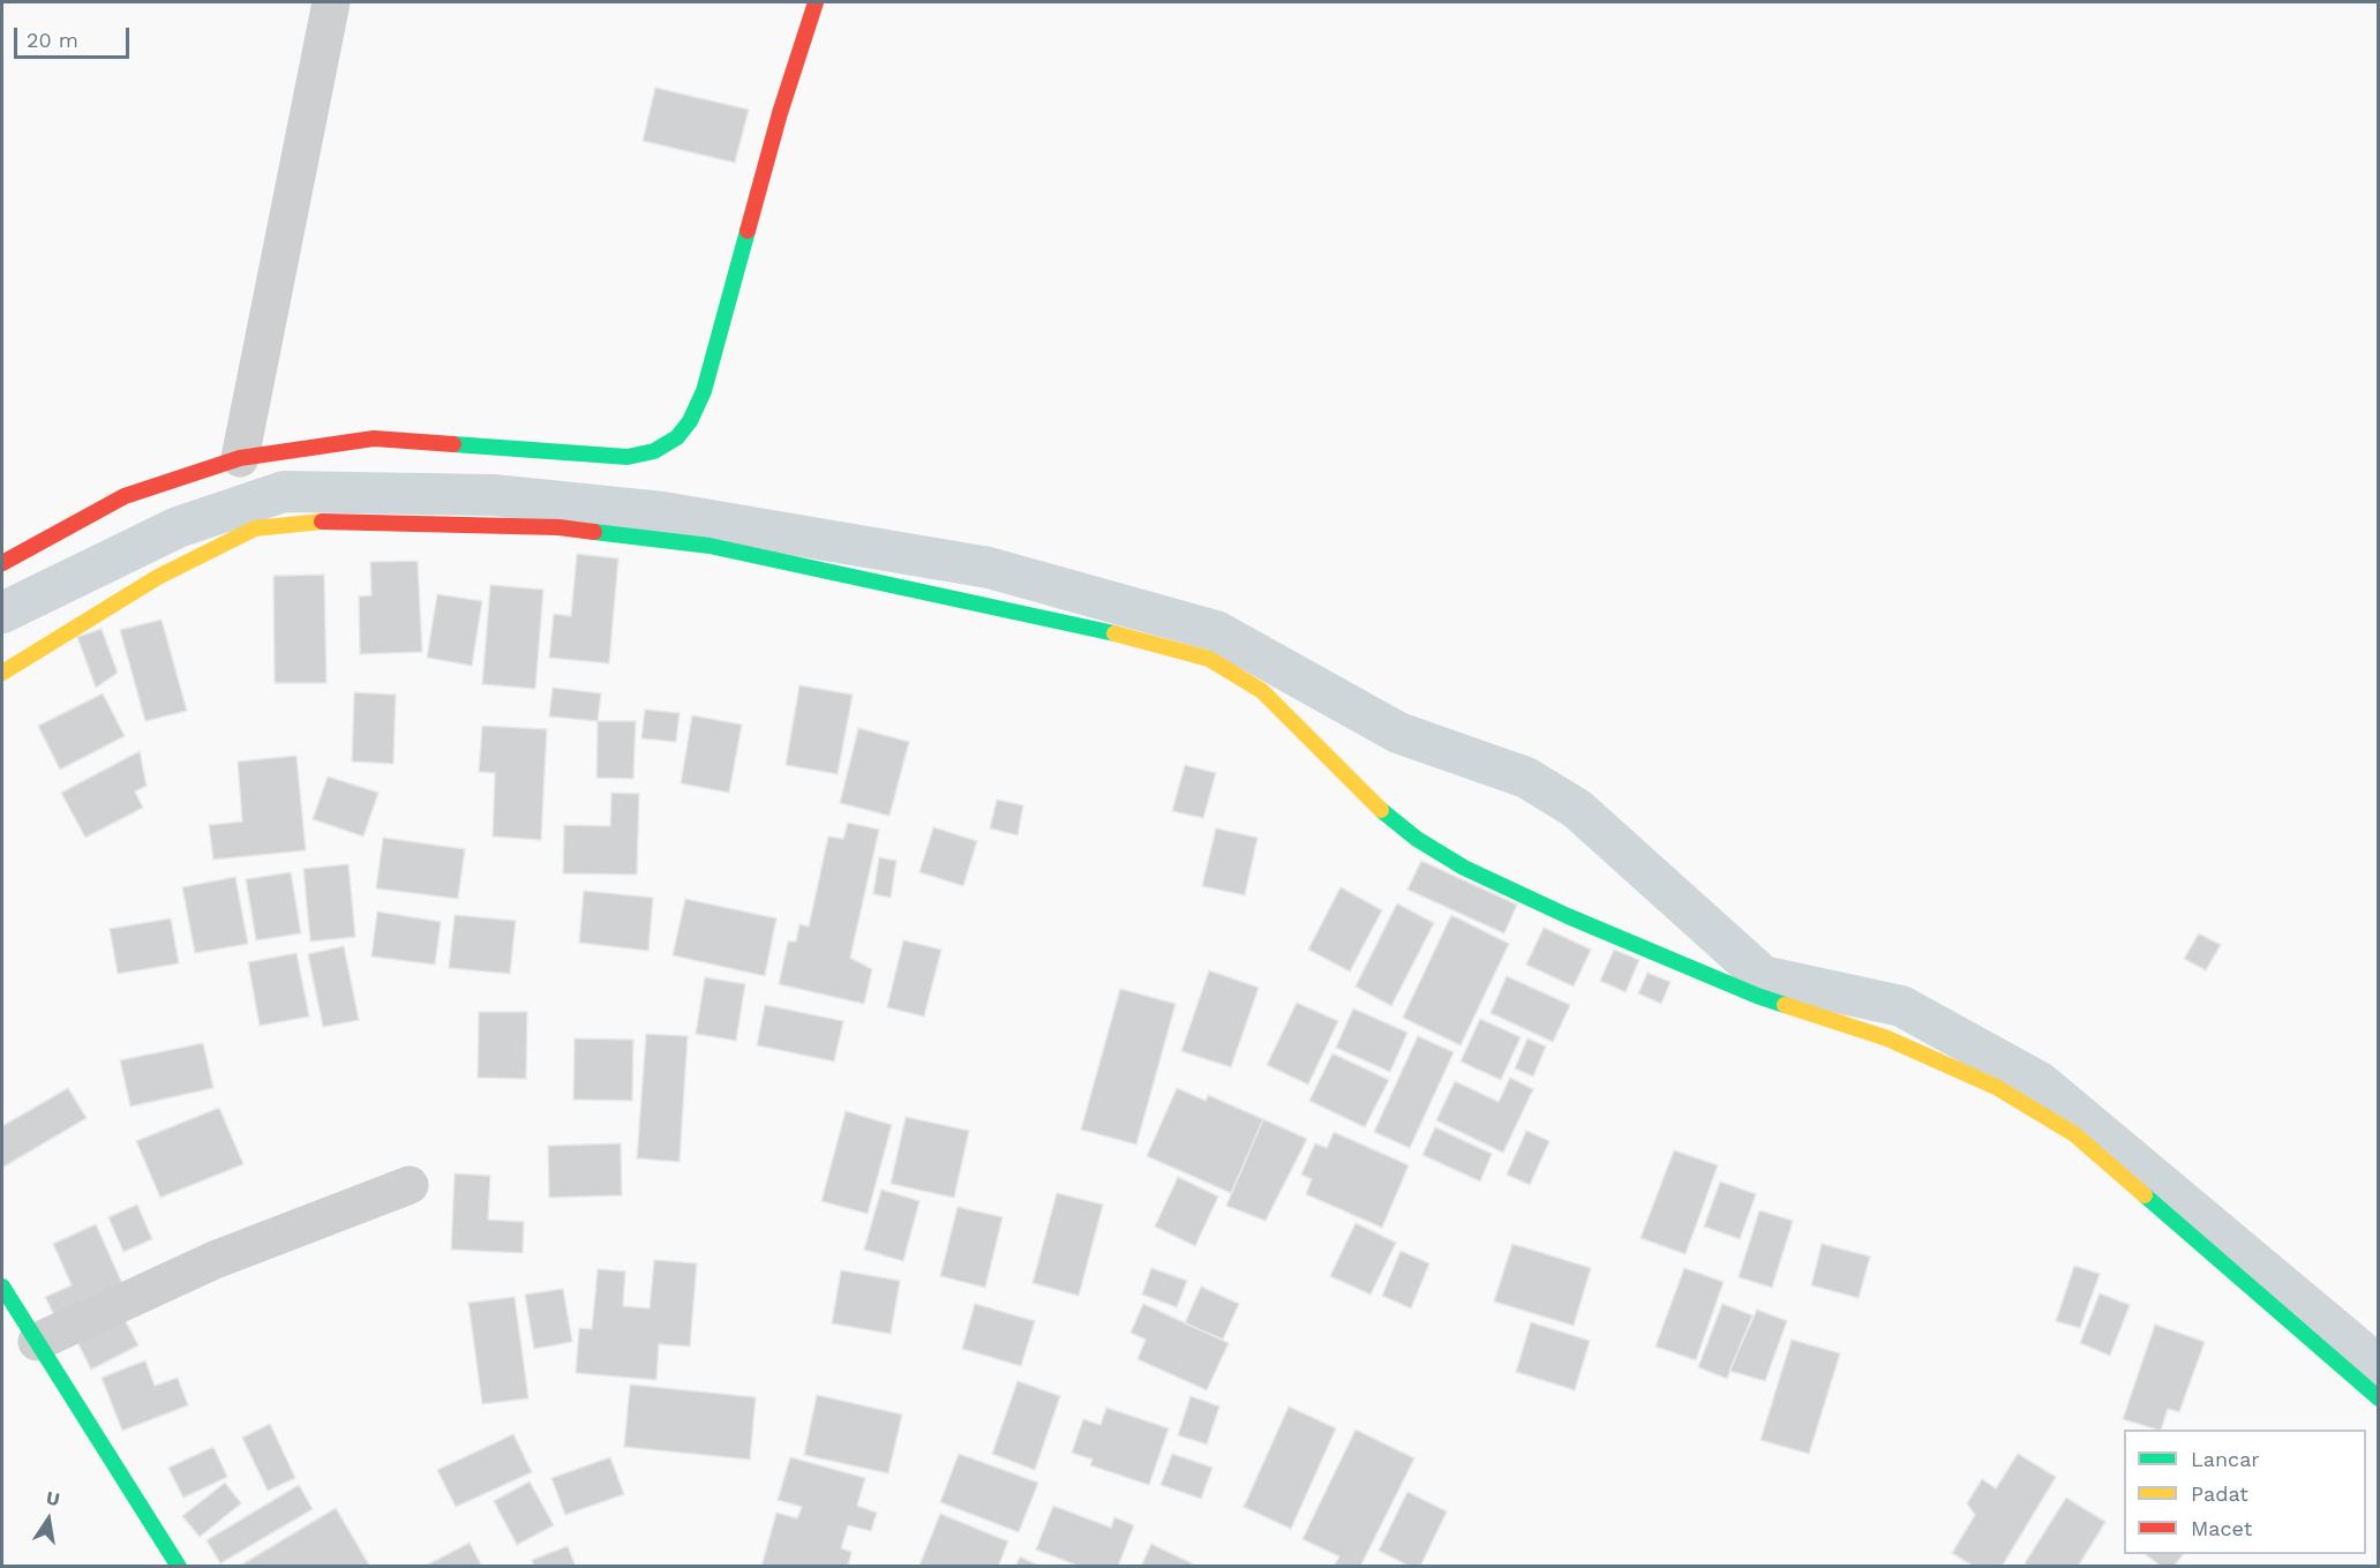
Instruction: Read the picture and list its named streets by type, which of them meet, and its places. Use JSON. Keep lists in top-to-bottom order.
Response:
{
  "legend": ["Lancar", "Padat", "Macet"],
  "scale_bar": "20 m",
  "north": "top"
}
